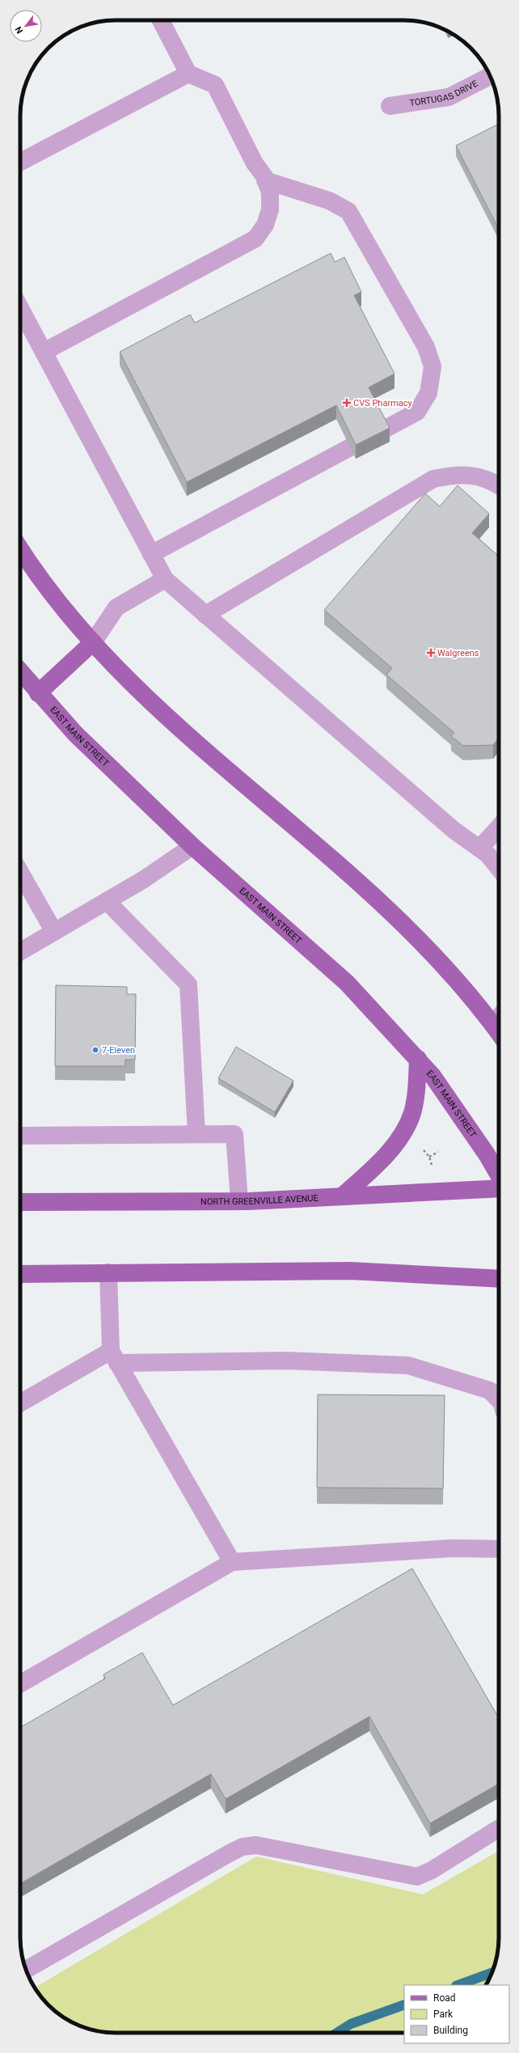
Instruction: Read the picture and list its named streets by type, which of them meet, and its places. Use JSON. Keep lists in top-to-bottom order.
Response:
{
  "streets": {
    "main road": ["EAST MAIN STREET", "NORTH GREENVILLE AVENUE"],
    "street": ["TORTUGAS DRIVE"]
  },
  "places": {
    "health": ["CVS Pharmacy", "Walgreens"],
    "other": ["7-Eleven"]
  },
  "legend": ["Road", "Park", "Building"],
  "north": "bottom left"
}
